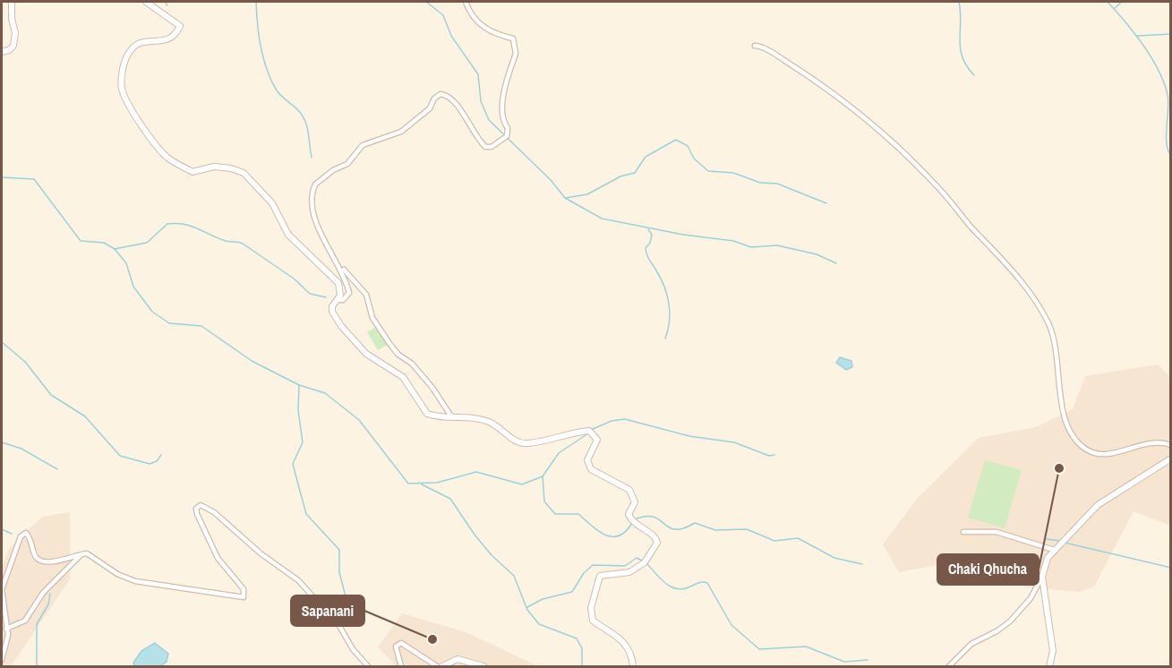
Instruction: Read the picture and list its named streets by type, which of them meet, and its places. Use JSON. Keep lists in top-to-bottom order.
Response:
{
  "places": ["Chaki Qhucha", "Sapanani"]
}
